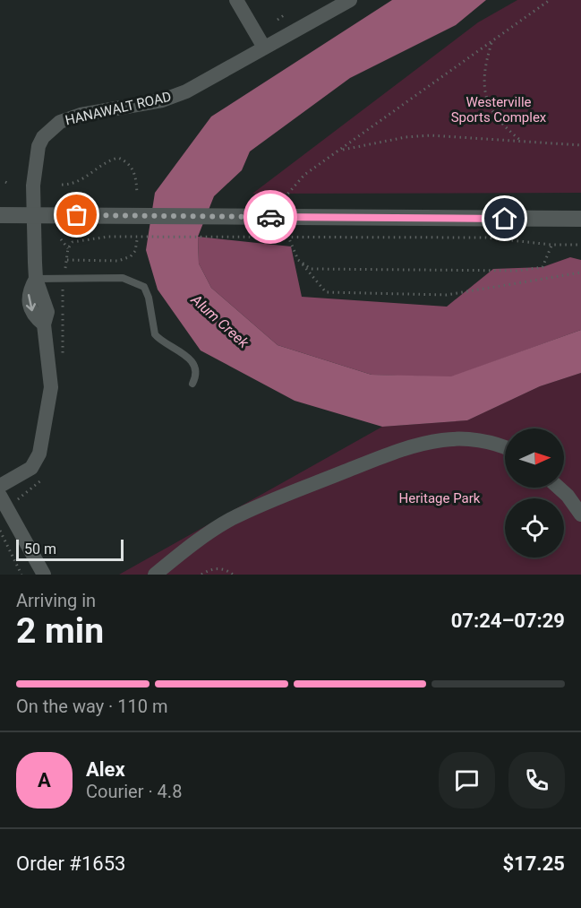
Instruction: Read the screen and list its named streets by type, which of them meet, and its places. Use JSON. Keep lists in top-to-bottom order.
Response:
{
  "streets": {
    "street": ["HANAWALT ROAD"]
  },
  "water": ["Alum Creek"],
  "parks": ["Westerville Sports Complex", "Heritage Park"],
  "scale_bar": "50 m",
  "north": "right",
  "page": {
    "scale": "50 m",
    "heading": ["2 min", "Arriving in", "07:24–07:29"],
    "panel": [
      "Alex",
      "Courier · 4.8",
      "Order #1653",
      "$17.25"
    ],
    "bar": "On the way · 110 m",
    "round": "A"
  }
}
